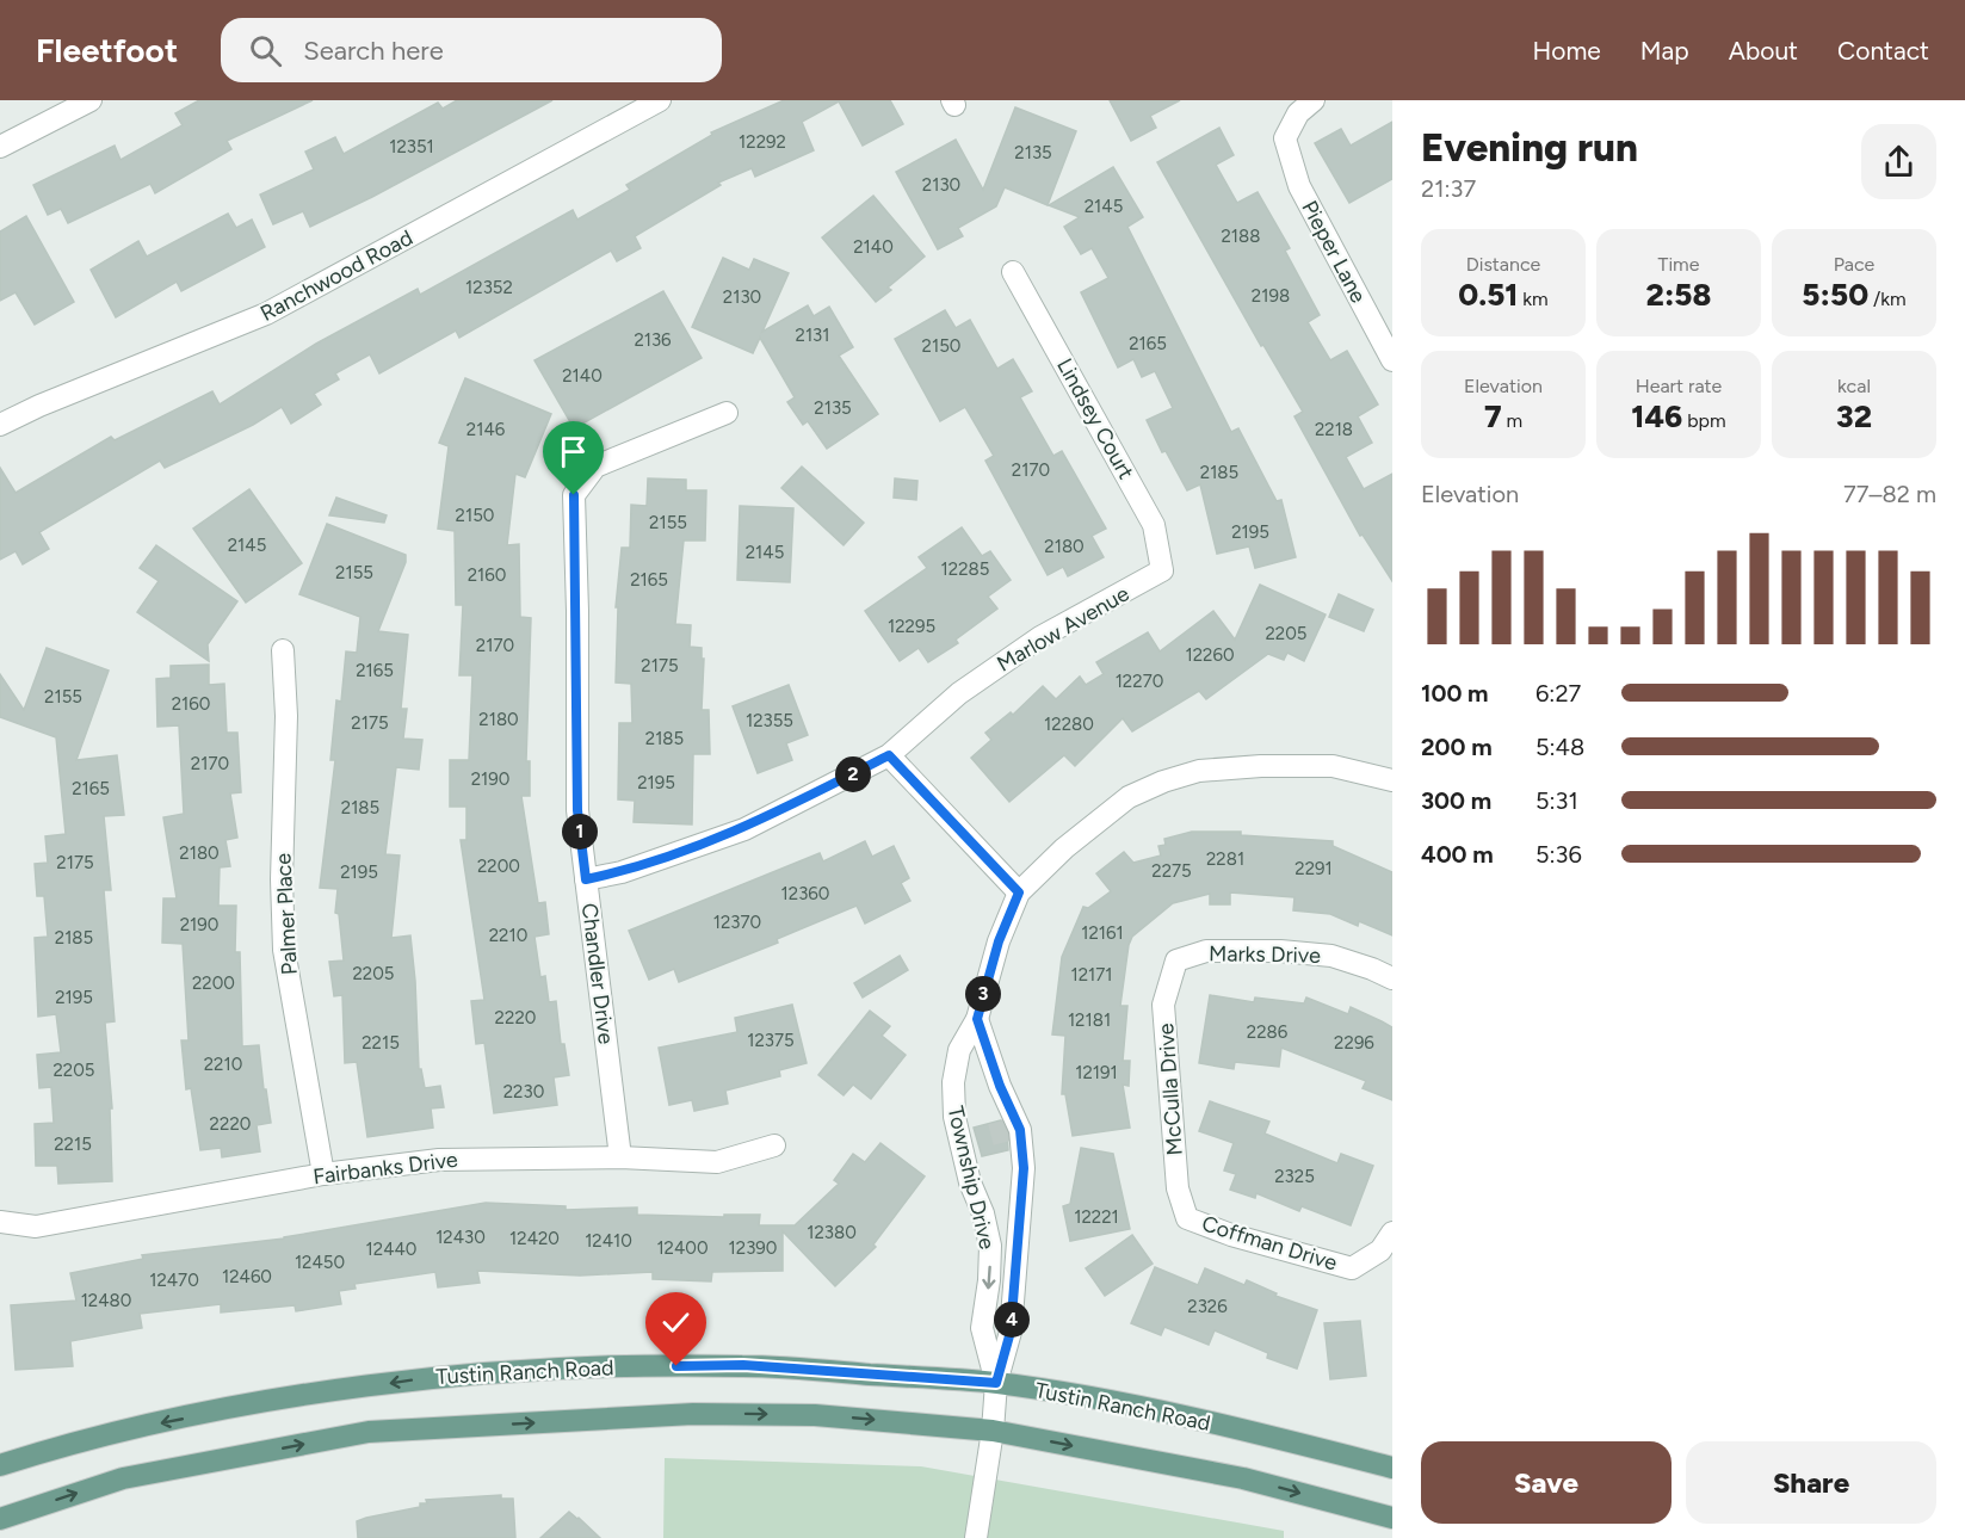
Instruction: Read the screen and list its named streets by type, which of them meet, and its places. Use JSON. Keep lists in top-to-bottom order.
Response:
{
  "streets": {
    "main road": ["Tustin Ranch Road"],
    "street": [
      "Pieper Lane",
      "Ranchwood Road",
      "Lindsey Court",
      "Marlow Avenue",
      "Palmer Place",
      "Marks Drive",
      "Chandler Drive",
      "McCulla Drive",
      "Fairbanks Drive",
      "Township Drive",
      "Coffman Drive"
    ]
  },
  "crossings": [
    ["Lindsey Court", "Marlow Avenue"],
    ["Marlow Avenue", "Chandler Drive"],
    ["Palmer Place", "Fairbanks Drive"],
    ["Marks Drive", "McCulla Drive"],
    ["Chandler Drive", "Fairbanks Drive"],
    ["McCulla Drive", "Coffman Drive"],
    ["Township Drive", "Tustin Ranch Road"]
  ],
  "house_numbers": [
    "12292",
    "12351",
    "2135",
    "2130",
    "2145",
    "2188",
    "2140",
    "12352",
    "2198",
    "2130",
    "2131",
    "2136",
    "2165",
    "2150",
    "2140",
    "2135",
    "2146",
    "2218",
    "2170",
    "2185",
    "2150",
    "2155",
    "2195",
    "2145",
    "2180",
    "2145",
    "12285",
    "2155",
    "2160",
    "2165",
    "12295",
    "2205",
    "2170",
    "12260",
    "2175",
    "2165",
    "12270",
    "2155",
    "2160",
    "2180",
    "12355",
    "2175",
    "12280",
    "2185",
    "2170",
    "2190",
    "2195",
    "2165",
    "2185",
    "2180",
    "2281",
    "2175",
    "2200",
    "2291",
    "2275",
    "2195",
    "12360",
    "12370",
    "2190",
    "12161",
    "2210",
    "2185",
    "2205",
    "12171",
    "2200",
    "2195",
    "2220",
    "12181",
    "2286",
    "12375",
    "2215",
    "2296",
    "2210",
    "2205",
    "12191",
    "2230",
    "2220",
    "2215",
    "2325",
    "12221",
    "12380",
    "12430",
    "12420",
    "12410",
    "12400",
    "12390",
    "12440",
    "12450",
    "12460",
    "12470",
    "12480",
    "2326"
  ],
  "page": {
    "header": "Fleetfoot",
    "search": "Search here",
    "nav": [
      "Home",
      "Map",
      "About",
      "Contact"
    ],
    "heading": ["Evening run", "21:37"],
    "stats": [
      ["Distance", "0.51 km"],
      ["Time", "2:58"],
      ["Pace", "5:50 /km"],
      ["Elevation", "7 m"],
      ["Heart rate", "146 bpm"],
      ["kcal", "32"]
    ],
    "chart": ["Elevation", "77–82 m"],
    "list": [
      {
        "name": "100 m",
        "note": "6:27"
      },
      {
        "name": "200 m",
        "note": "5:48"
      },
      {
        "name": "300 m",
        "note": "5:31"
      },
      {
        "name": "400 m",
        "note": "5:36"
      }
    ],
    "pins": [
      "2",
      "1",
      "3",
      "4"
    ],
    "buttons": ["Save", "Share"]
  }
}
